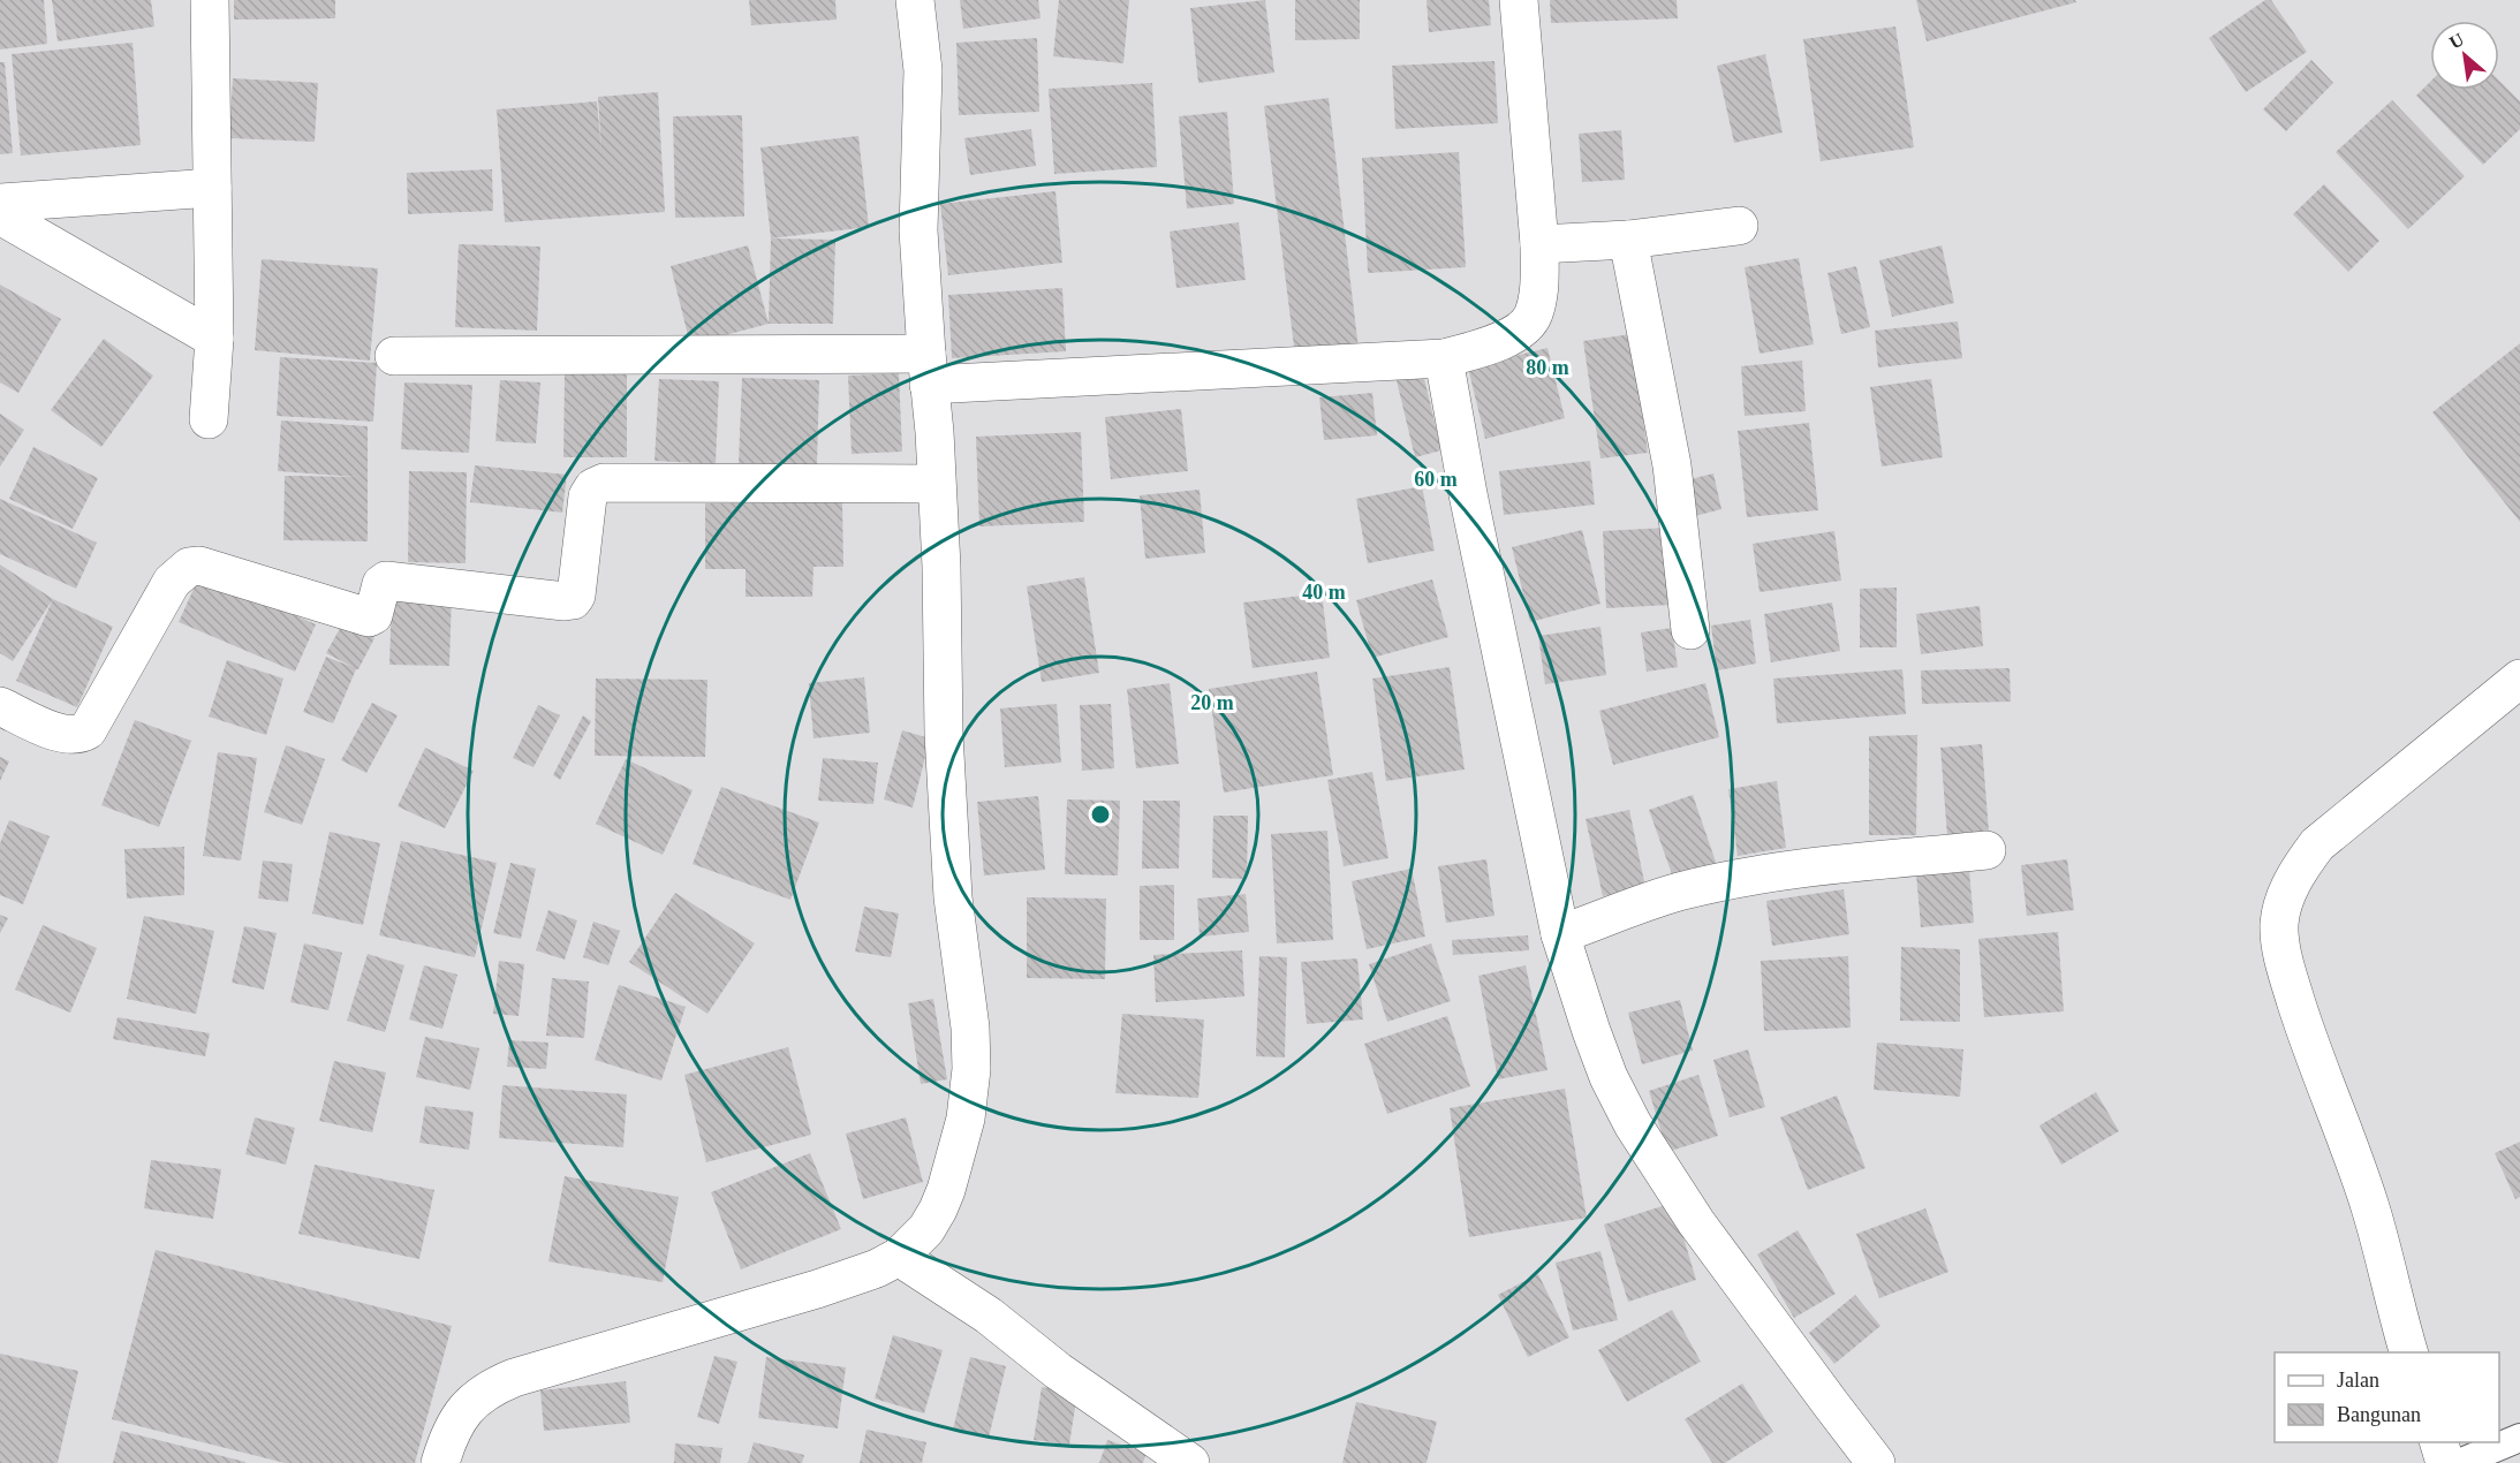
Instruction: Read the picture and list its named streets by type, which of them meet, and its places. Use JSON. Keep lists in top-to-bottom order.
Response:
{
  "legend": ["Jalan", "Bangunan"],
  "north": "top left",
  "rings": [
    "80 m",
    "60 m",
    "40 m",
    "20 m"
  ]
}
